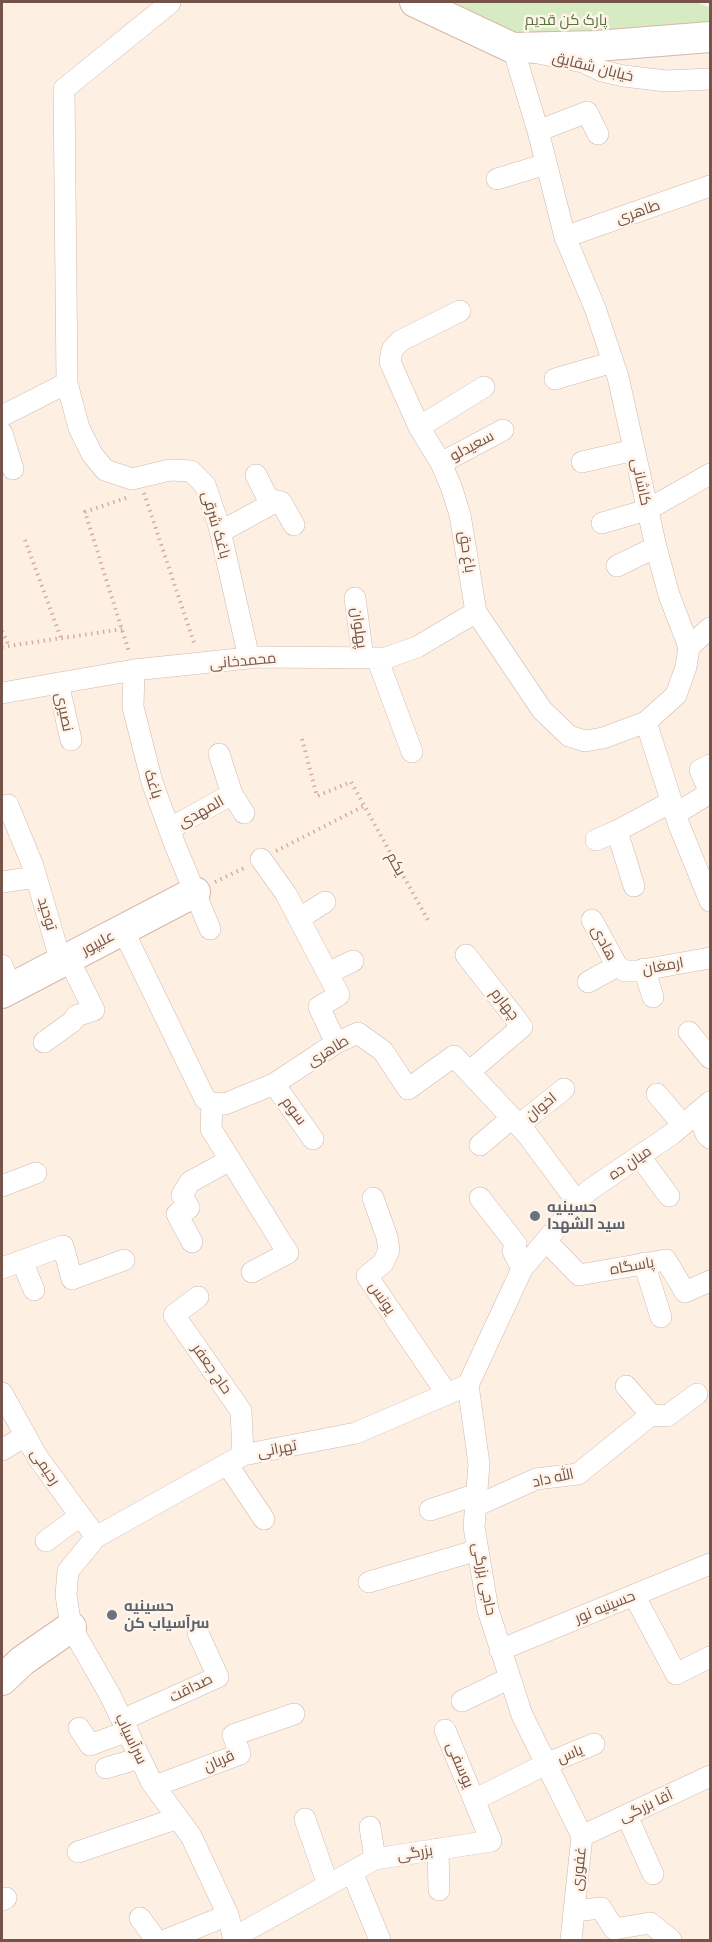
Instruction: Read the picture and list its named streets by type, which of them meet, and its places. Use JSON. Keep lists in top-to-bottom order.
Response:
{
  "streets": {
    "main road": ["علیپور"],
    "street": [
      "خیابان شقایق",
      "طاهری",
      "سعیدلو",
      "کاشانی",
      "باغک شرقی",
      "باغ حق",
      "پهلوان",
      "محمدخانی",
      "نصیری",
      "باغک",
      "المهدی",
      "توحید",
      "هادی",
      "ارمغان",
      "چهارم",
      "اخوان",
      "سوم",
      "میان ده",
      "پاسگاه",
      "یونس",
      "حاج جعفر",
      "تهرانی",
      "رحیمی",
      "الله داد",
      "حاجی بزرگی",
      "حسینیه نور",
      "صداقت",
      "سرآسیاب",
      "یاس",
      "قربان",
      "یوسفی",
      "آقا بزرگی",
      "بزرگی",
      "غفوری"
    ],
    "path": ["یکم"]
  },
  "crossings": [
    ["خیابان شقایق", "کاشانی"],
    ["طاهری", "کاشانی"],
    ["طاهری", "چهارم"],
    ["طاهری", "اخوان"],
    ["طاهری", "سوم"],
    ["طاهری", "میان ده"],
    ["سعیدلو", "باغ حق"],
    ["باغک شرقی", "محمدخانی"],
    ["باغ حق", "محمدخانی"],
    ["پهلوان", "محمدخانی"],
    ["محمدخانی", "نصیری"],
    ["محمدخانی", "باغک"],
    ["باغک", "المهدی"],
    ["باغک", "علیپور"],
    ["توحید", "علیپور"],
    ["هادی", "ارمغان"],
    ["میان ده", "پاسگاه"],
    ["میان ده", "تهرانی"],
    ["میان ده", "حاجی بزرگی"],
    ["یونس", "تهرانی"],
    ["حاج جعفر", "تهرانی"],
    ["تهرانی", "رحیمی"],
    ["تهرانی", "حاجی بزرگی"],
    ["تهرانی", "سرآسیاب"],
    ["رحیمی", "سرآسیاب"],
    ["الله داد", "حاجی بزرگی"],
    ["حاجی بزرگی", "حسینیه نور"],
    ["حاجی بزرگی", "یاس"],
    ["حاجی بزرگی", "غفوری"],
    ["صداقت", "سرآسیاب"],
    ["سرآسیاب", "قربان"],
    ["سرآسیاب", "بزرگی"],
    ["یاس", "غفوری"],
    ["یوسفی", "بزرگی"],
    ["آقا بزرگی", "غفوری"]
  ],
  "parks": ["پارک کن قدیم"],
  "places": ["حسینیه سید الشهدا", "حسینیه سرآسیاب کن"]
}
